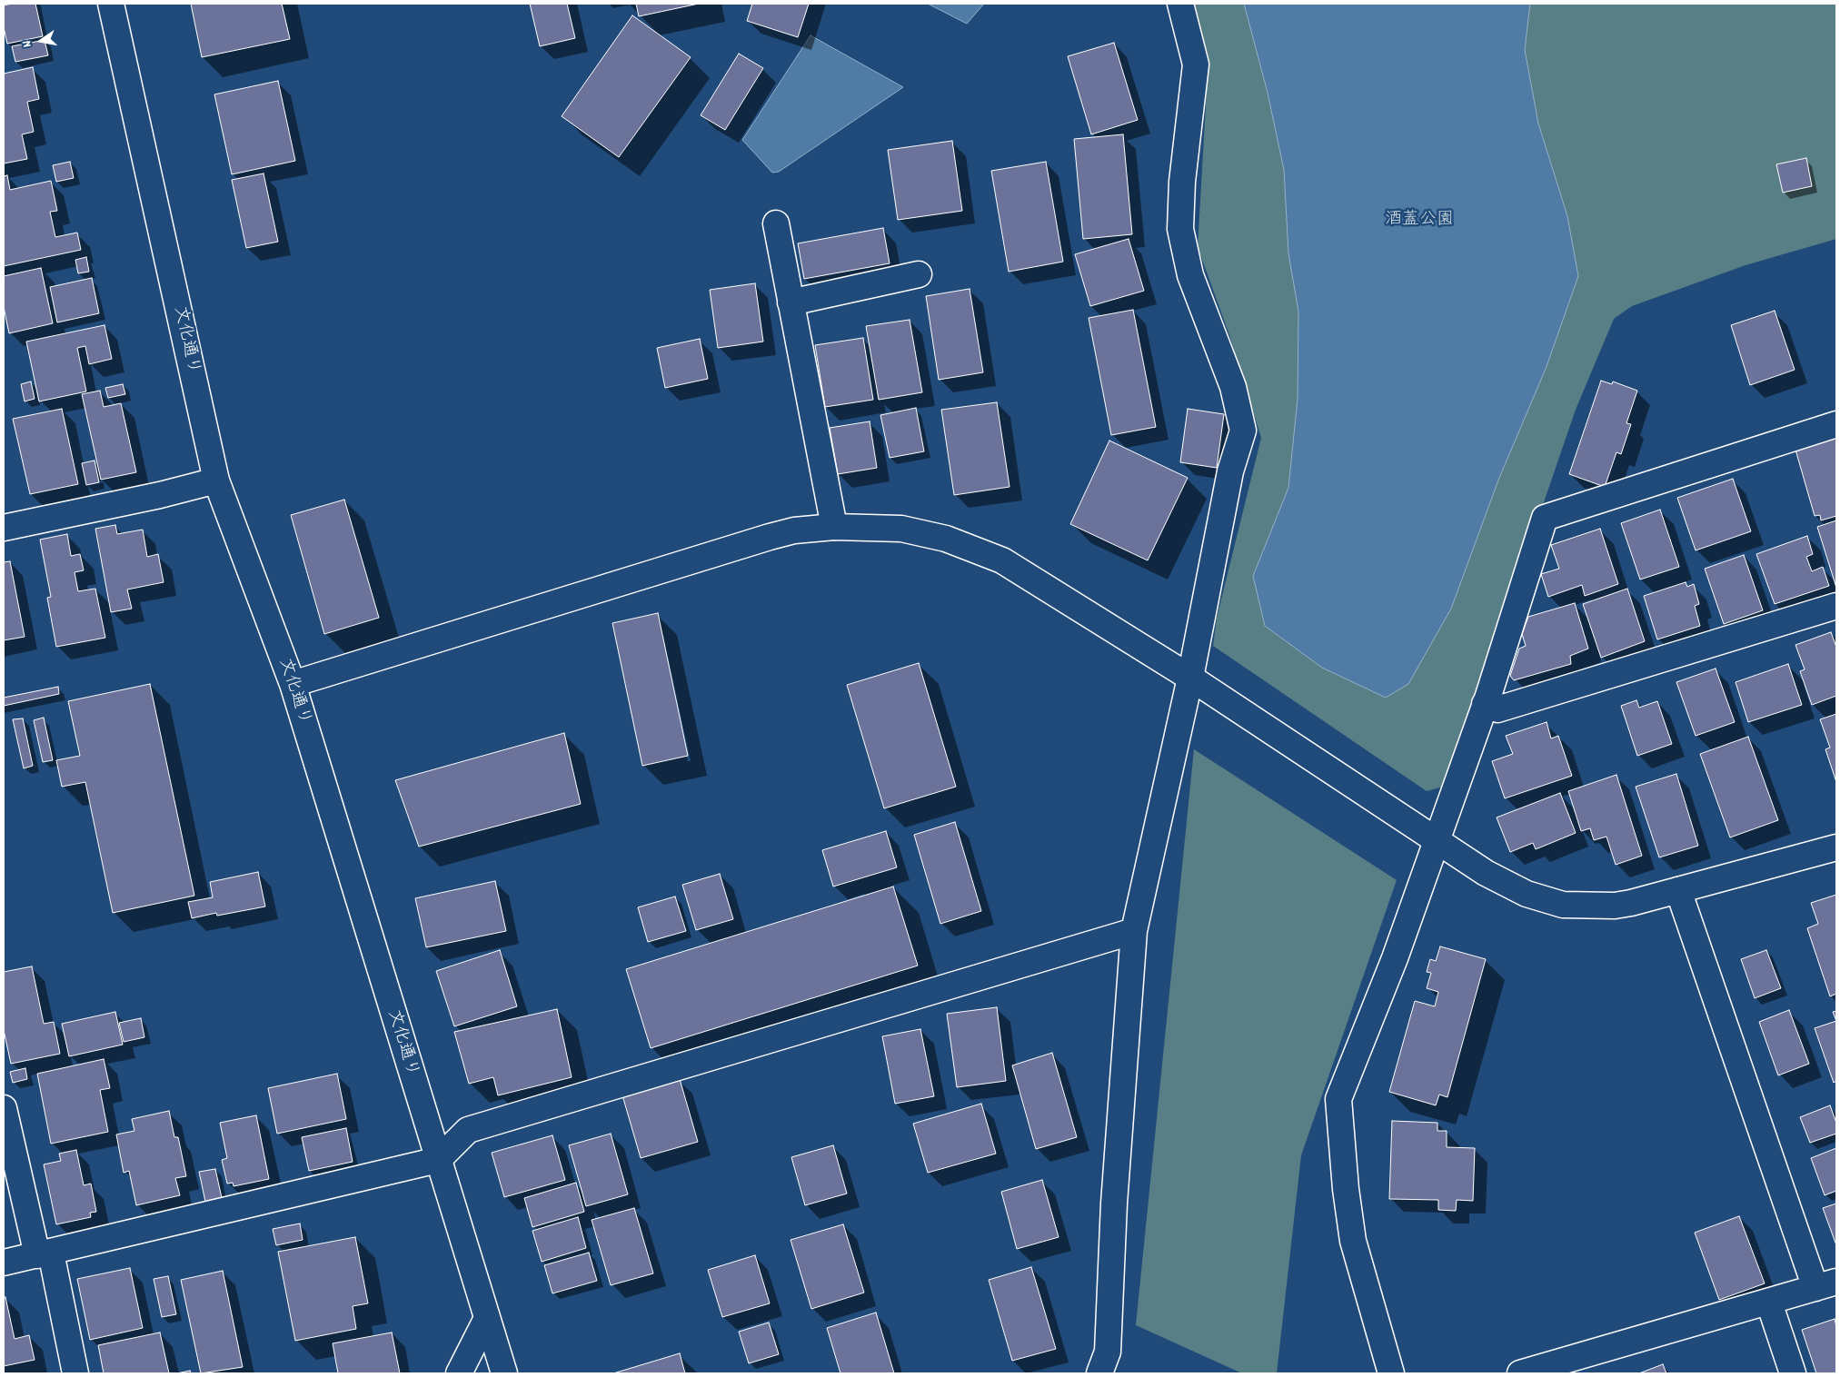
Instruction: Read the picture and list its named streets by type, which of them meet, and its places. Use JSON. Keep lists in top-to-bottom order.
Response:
{
  "streets": {
    "street": ["文化通り"]
  },
  "parks": ["酒蓋公園"],
  "north": "left"
}
